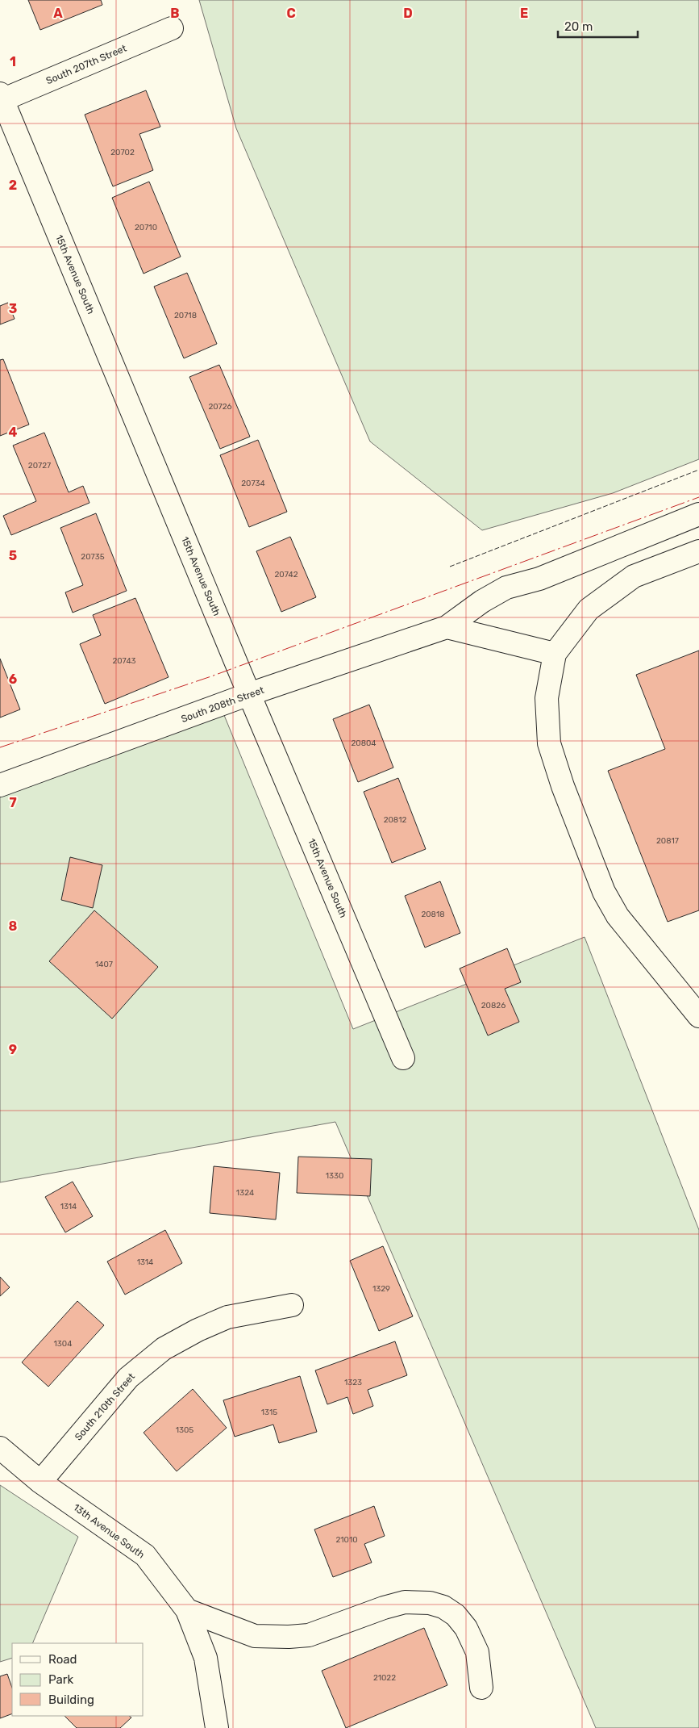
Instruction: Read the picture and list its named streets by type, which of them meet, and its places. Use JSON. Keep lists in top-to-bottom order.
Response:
{
  "streets": {
    "street": [
      "South 207th Street",
      "15th Avenue South",
      "South 208th Street",
      "South 210th Street",
      "13th Avenue South"
    ]
  },
  "crossings": [
    ["South 207th Street", "15th Avenue South"],
    ["15th Avenue South", "South 208th Street"],
    ["South 210th Street", "13th Avenue South"]
  ],
  "house_numbers": [
    "20702",
    "20710",
    "20718",
    "20726",
    "20727",
    "20734",
    "20735",
    "20742",
    "20743",
    "20804",
    "20812",
    "20817",
    "20818",
    "1407",
    "20826",
    "1330",
    "1324",
    "1314",
    "1314",
    "1329",
    "1304",
    "1323",
    "1315",
    "1305",
    "21010",
    "21022"
  ],
  "legend": ["Road", "Park", "Building"],
  "scale_bar": "20 m",
  "grid": {
    "columns": [
      "A",
      "B",
      "C",
      "D",
      "E"
    ],
    "rows": [
      "1",
      "2",
      "3",
      "4",
      "5",
      "6",
      "7",
      "8",
      "9"
    ]
  }
}
